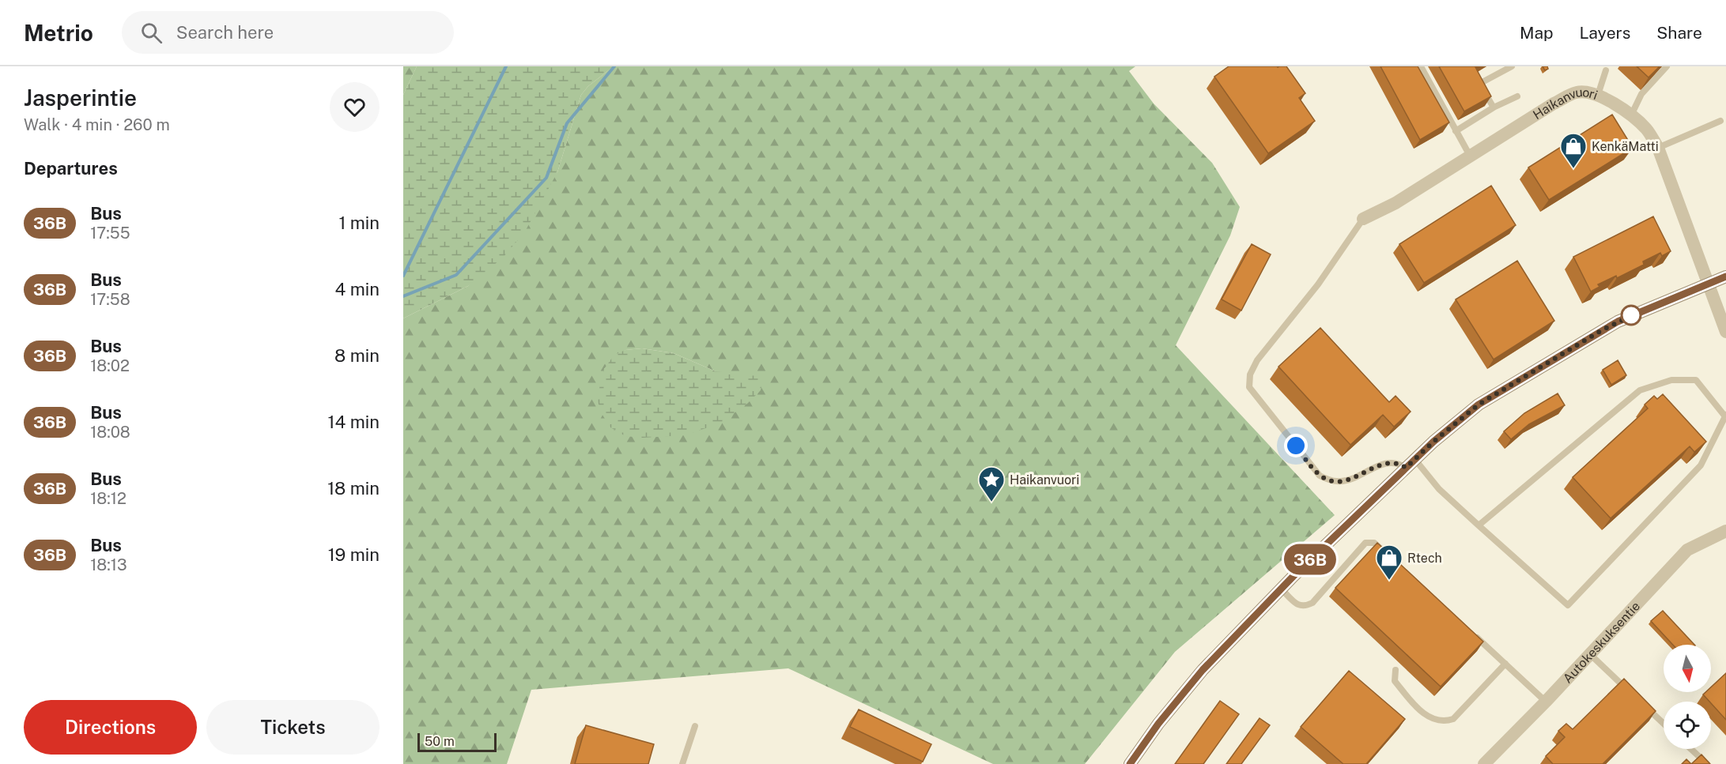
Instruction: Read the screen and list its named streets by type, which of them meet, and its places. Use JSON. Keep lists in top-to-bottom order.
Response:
{
  "streets": {
    "street": ["Haikanvuori", "Autokeskuksentie"]
  },
  "places": {
    "shop": ["KenkäMatti", "Rtech"],
    "place": ["Haikanvuori"]
  },
  "lines": ["bus line 36B"],
  "scale_bar": "50 m",
  "north": "bottom",
  "page": {
    "header": "Metrio",
    "search": "Search here",
    "nav": ["Map", "Layers", "Share"],
    "heading": [
      ["Jasperintie", "Walk · 4 min · 260 m"],
      "Departures"
    ],
    "on_map": "36B",
    "list": [
      {
        "mark": "36B",
        "name": "Bus",
        "note": "17:55",
        "value": "1 min"
      },
      {
        "mark": "36B",
        "name": "Bus",
        "note": "17:58",
        "value": "4 min"
      },
      {
        "mark": "36B",
        "name": "Bus",
        "note": "18:02",
        "value": "8 min"
      },
      {
        "mark": "36B",
        "name": "Bus",
        "note": "18:08",
        "value": "14 min"
      },
      {
        "mark": "36B",
        "name": "Bus",
        "note": "18:12",
        "value": "18 min"
      },
      {
        "mark": "36B",
        "name": "Bus",
        "note": "18:13",
        "value": "19 min"
      }
    ],
    "buttons": ["Directions", "Tickets"],
    "scale": "50 m"
  }
}
